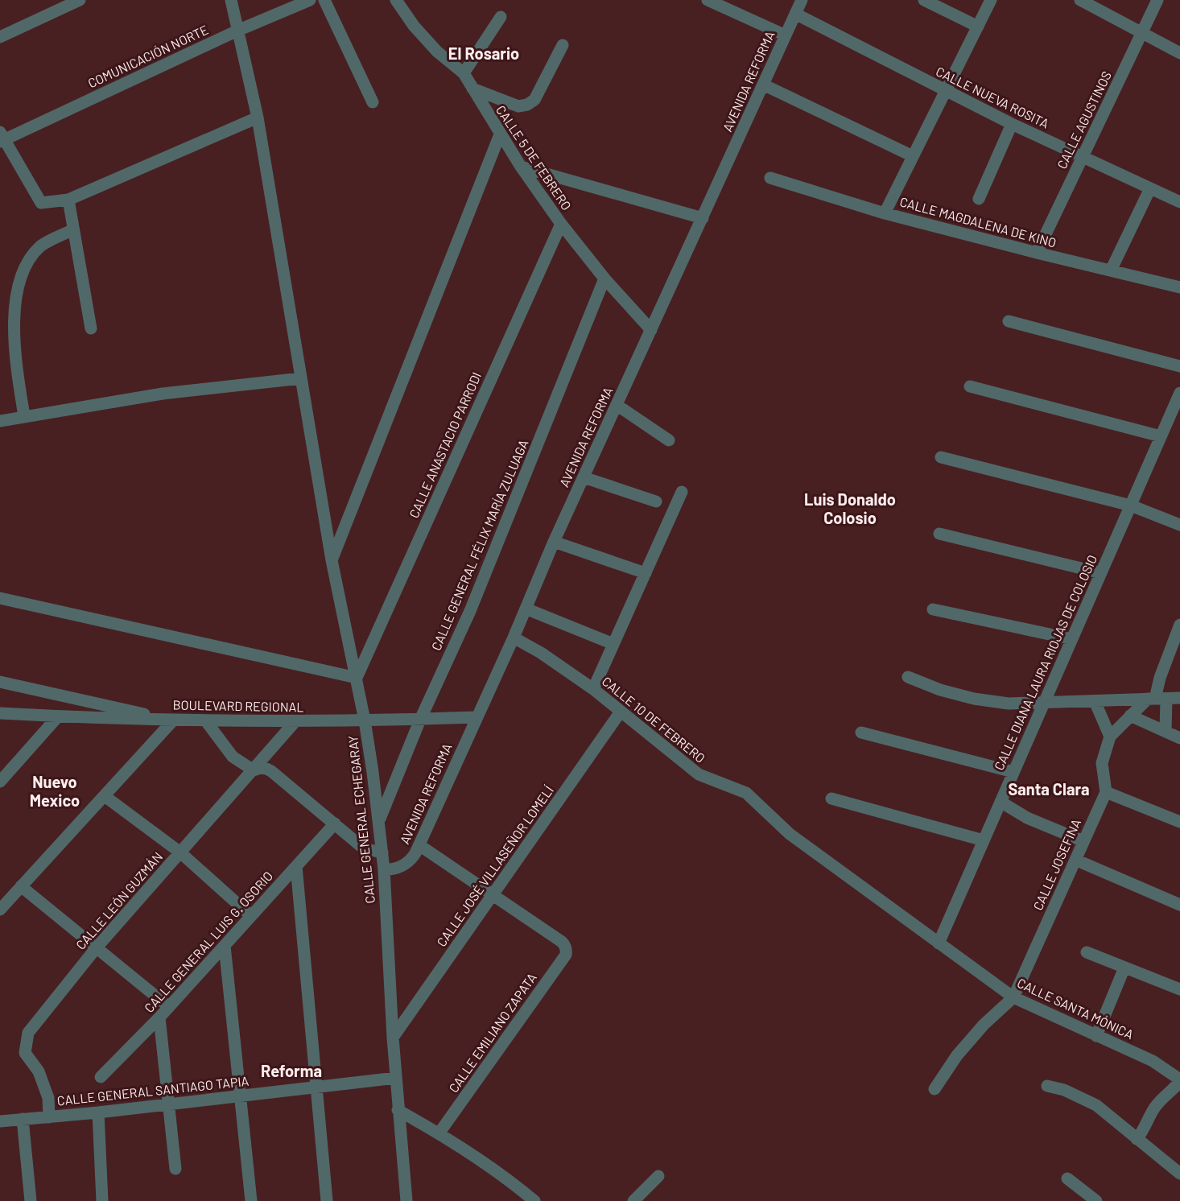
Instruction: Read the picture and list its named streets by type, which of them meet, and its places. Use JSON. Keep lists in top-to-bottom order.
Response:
{
  "streets": {
    "street": [
      "COMUNICACIÓN NORTE",
      "AVENIDA REFORMA",
      "CALLE NUEVA ROSITA",
      "CALLE AGUSTINOS",
      "CALLE 5 DE FEBRERO",
      "CALLE MAGDALENA DE KINO",
      "CALLE ANASTACIO PARRODI",
      "CALLE GENERAL FÉLIX MARÍA ZULUAGA",
      "CALLE DIANA LAURA RIOJAS DE COLOSIO",
      "BOULEVARD REGIONAL",
      "CALLE 10 DE FEBRERO",
      "CALLE GENERAL ECHEGARAY",
      "CALLE JOSEFINA",
      "CALLE JOSÉ VILLASEÑOR LOMELÍ",
      "CALLE LEÓN GUZMÁN",
      "CALLE GENERAL LUIS G. OSORIO",
      "CALLE SANTA MÓNICA",
      "CALLE EMILIANO ZAPATA",
      "CALLE GENERAL SANTIAGO TAPIA"
    ]
  },
  "crossings": [
    ["COMUNICACIÓN NORTE", "CALLE GENERAL ECHEGARAY"],
    ["AVENIDA REFORMA", "CALLE NUEVA ROSITA"],
    ["AVENIDA REFORMA", "CALLE 5 DE FEBRERO"],
    ["AVENIDA REFORMA", "BOULEVARD REGIONAL"],
    ["AVENIDA REFORMA", "CALLE 10 DE FEBRERO"],
    ["AVENIDA REFORMA", "CALLE GENERAL ECHEGARAY"],
    ["CALLE NUEVA ROSITA", "CALLE AGUSTINOS"],
    ["CALLE AGUSTINOS", "CALLE MAGDALENA DE KINO"],
    ["CALLE 5 DE FEBRERO", "CALLE ANASTACIO PARRODI"],
    ["CALLE 5 DE FEBRERO", "CALLE GENERAL FÉLIX MARÍA ZULUAGA"],
    ["CALLE ANASTACIO PARRODI", "CALLE GENERAL ECHEGARAY"],
    ["CALLE GENERAL FÉLIX MARÍA ZULUAGA", "BOULEVARD REGIONAL"],
    ["CALLE GENERAL FÉLIX MARÍA ZULUAGA", "CALLE GENERAL ECHEGARAY"],
    ["CALLE DIANA LAURA RIOJAS DE COLOSIO", "CALLE 10 DE FEBRERO"],
    ["CALLE DIANA LAURA RIOJAS DE COLOSIO", "CALLE SANTA MÓNICA"],
    ["BOULEVARD REGIONAL", "CALLE GENERAL ECHEGARAY"],
    ["BOULEVARD REGIONAL", "CALLE LEÓN GUZMÁN"],
    ["CALLE 10 DE FEBRERO", "CALLE JOSÉ VILLASEÑOR LOMELÍ"],
    ["CALLE 10 DE FEBRERO", "CALLE SANTA MÓNICA"],
    ["CALLE GENERAL ECHEGARAY", "CALLE JOSÉ VILLASEÑOR LOMELÍ"],
    ["CALLE GENERAL ECHEGARAY", "CALLE GENERAL SANTIAGO TAPIA"],
    ["CALLE JOSEFINA", "CALLE SANTA MÓNICA"],
    ["CALLE JOSÉ VILLASEÑOR LOMELÍ", "CALLE EMILIANO ZAPATA"],
    ["CALLE LEÓN GUZMÁN", "CALLE GENERAL SANTIAGO TAPIA"]
  ],
  "districts": [
    "El Rosario",
    "Luis Donaldo Colosio",
    "Nuevo Mexico",
    "Santa Clara",
    "Reforma"
  ]
}
